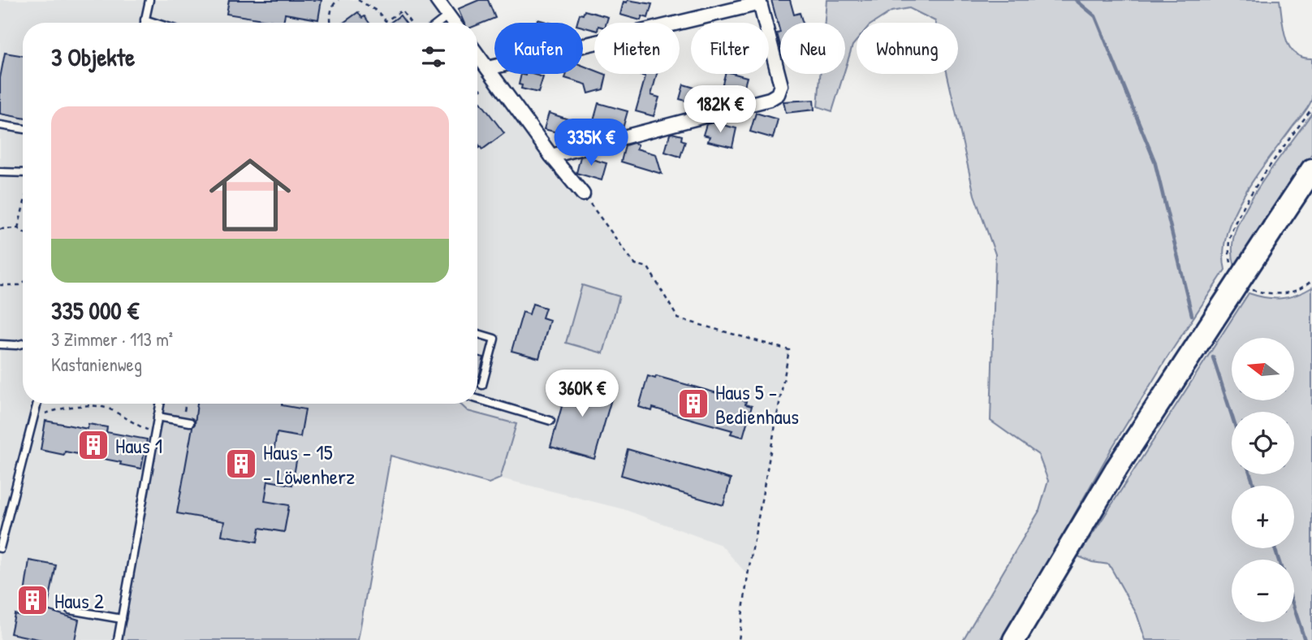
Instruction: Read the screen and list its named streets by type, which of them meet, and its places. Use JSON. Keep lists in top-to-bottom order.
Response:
{
  "places": {
    "building": [
      "Haus 5 - Bedienhaus",
      "Haus 1",
      "Haus - 15 - Löwenherz",
      "Haus 2"
    ]
  },
  "north": "left",
  "page": {
    "chip": [
      "Kaufen",
      "Mieten",
      "Filter",
      "Neu",
      "Wohnung"
    ],
    "heading": "3 Objekte",
    "price": ["182K €", "335K €", "360K €"],
    "list": [
      {
        "name": "335 000 €",
        "note": "3 Zimmer · 113 m² · Kastanienweg"
      }
    ],
    "map_buttons": ["+", "−"]
  }
}
